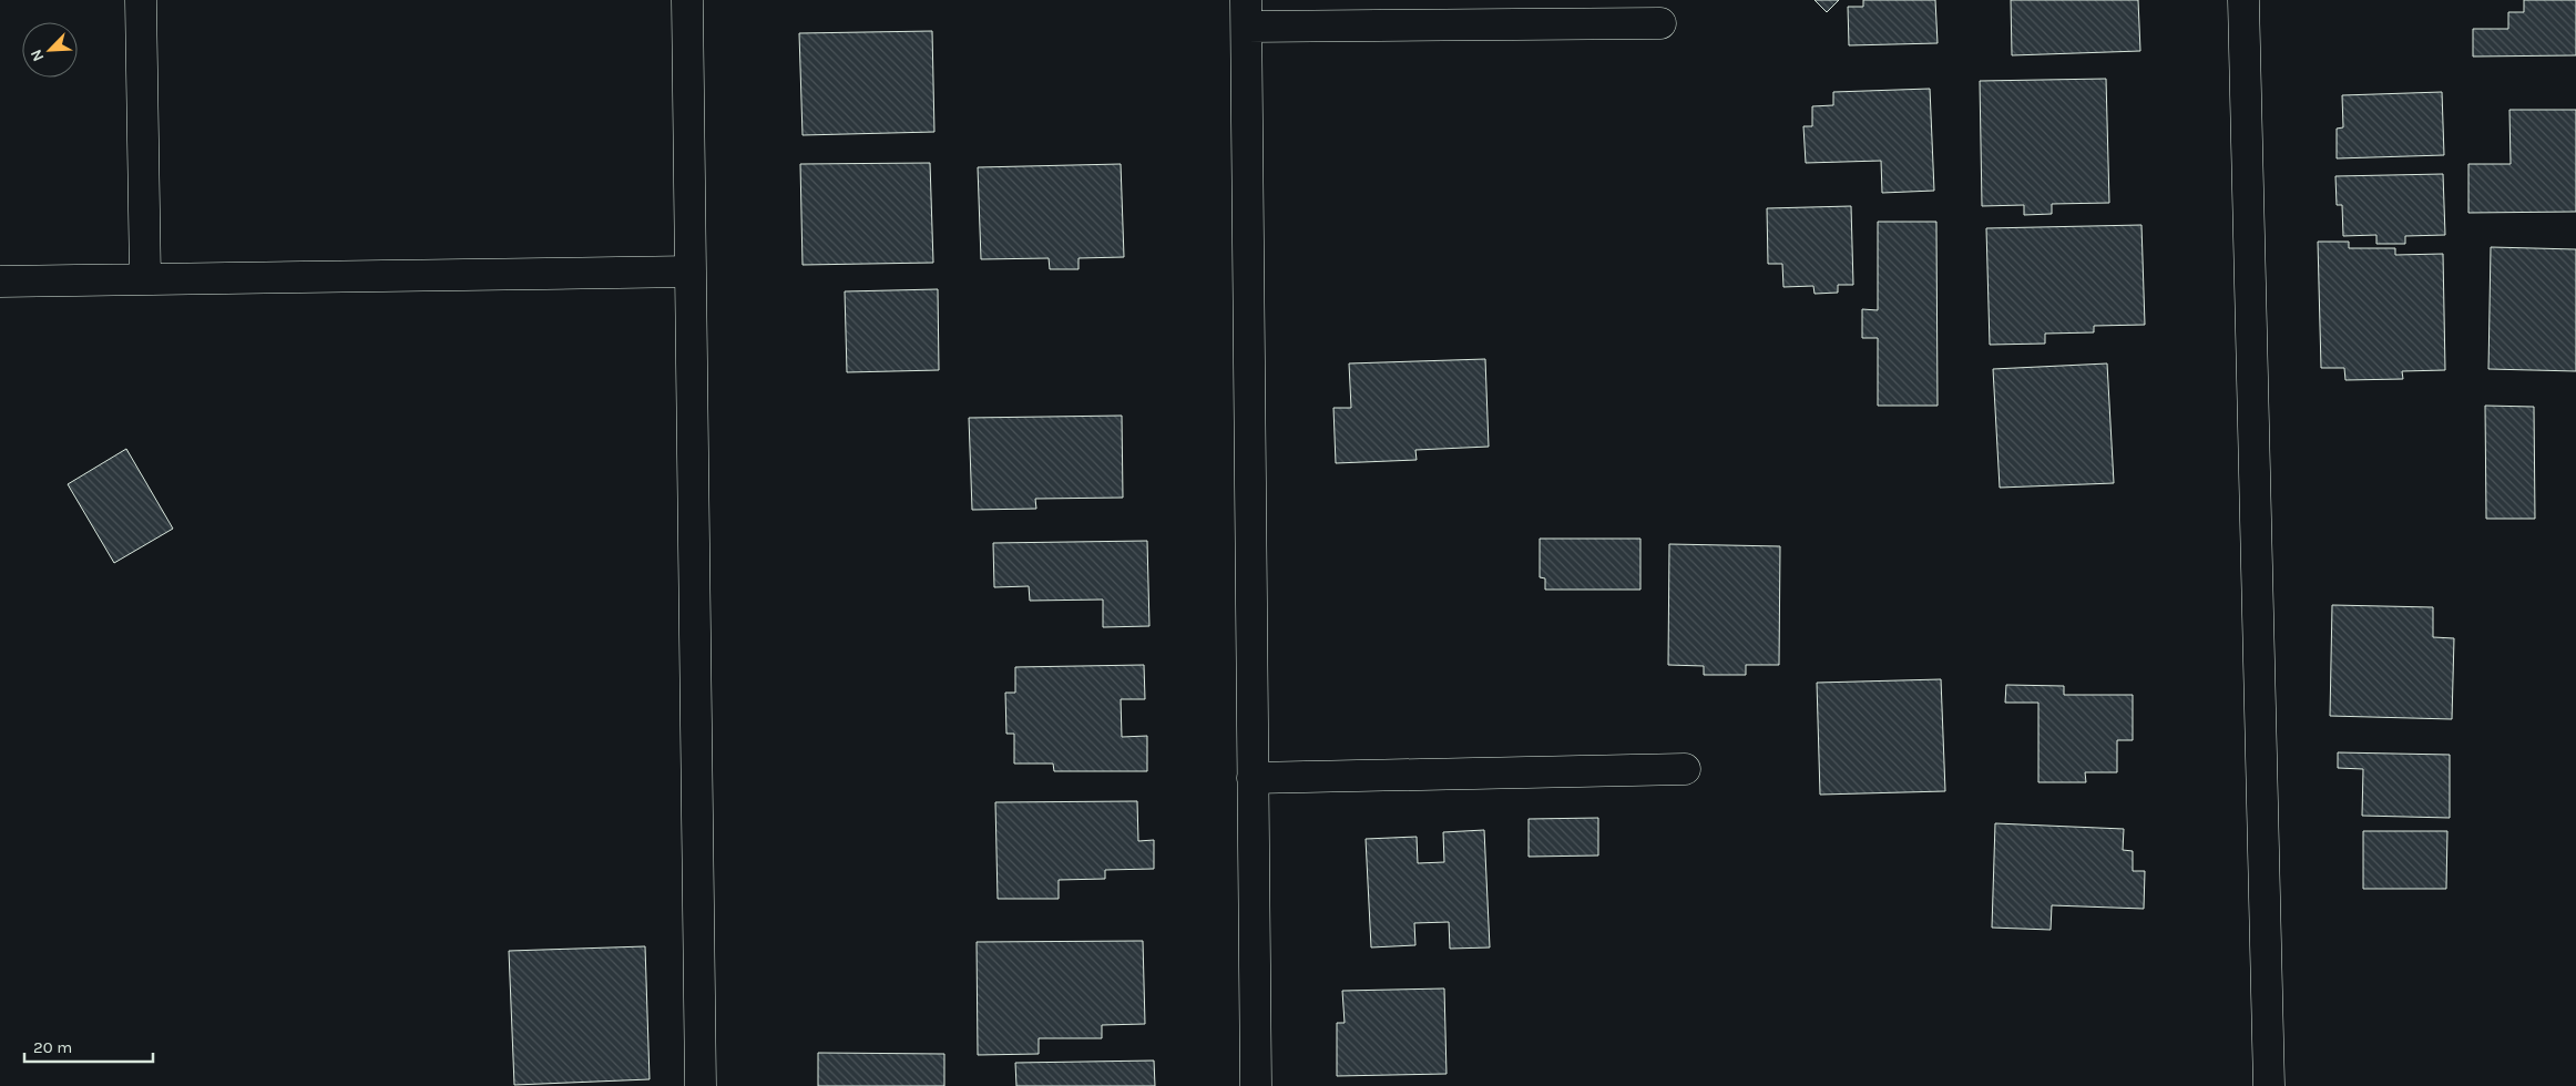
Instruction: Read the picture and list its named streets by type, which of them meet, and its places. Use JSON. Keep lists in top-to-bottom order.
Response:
{
  "scale_bar": "20 m",
  "north": "bottom left"
}
